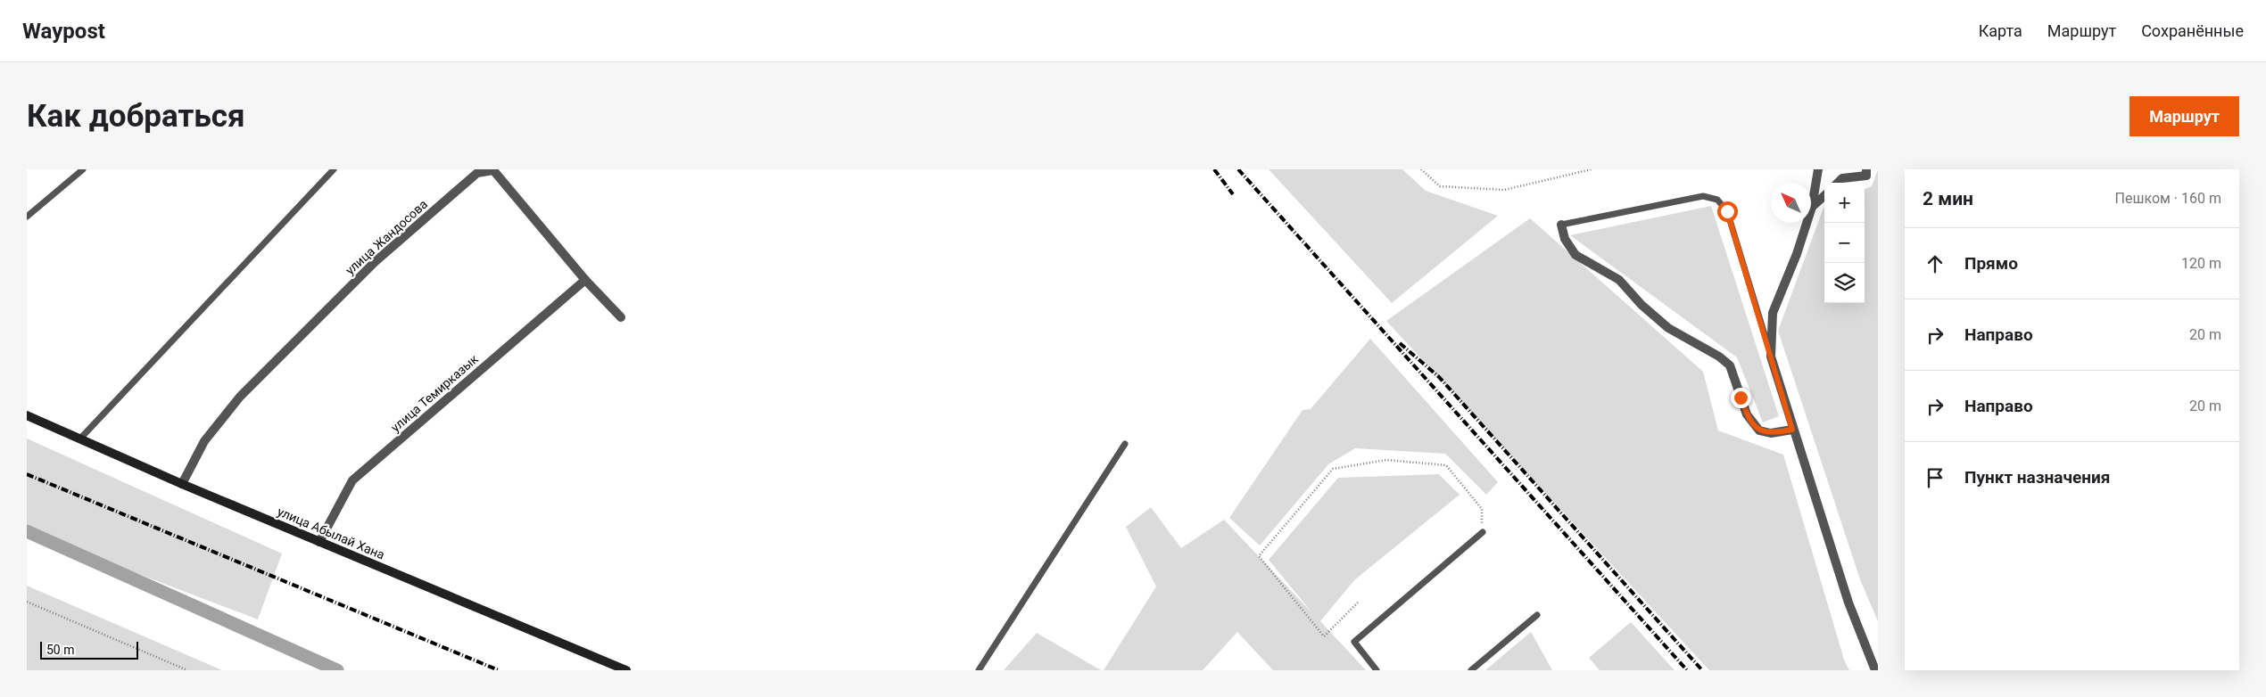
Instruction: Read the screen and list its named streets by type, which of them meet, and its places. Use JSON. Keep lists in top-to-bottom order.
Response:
{
  "streets": {
    "main road": ["улица Абылай Хана"],
    "street": ["улица Жандосова", "улица Темирказык"]
  },
  "crossings": [
    ["улица Жандосова", "улица Темирказык"],
    ["улица Жандосова", "улица Абылай Хана"],
    ["улица Темирказык", "улица Абылай Хана"]
  ],
  "scale_bar": "50 m",
  "north": "top left",
  "page": {
    "header": "Waypost",
    "nav": ["Карта", "Маршрут", "Сохранённые"],
    "buttons": "Маршрут",
    "title": "Как добраться",
    "heading": ["2 мин", "Пешком · 160 m"],
    "map_buttons": ["+", "−"],
    "list": [
      ["Прямо", "120 m"],
      ["Направо", "20 m"],
      ["Направо", "20 m"],
      "Пункт назначения"
    ],
    "scale": "50 m"
  }
}
